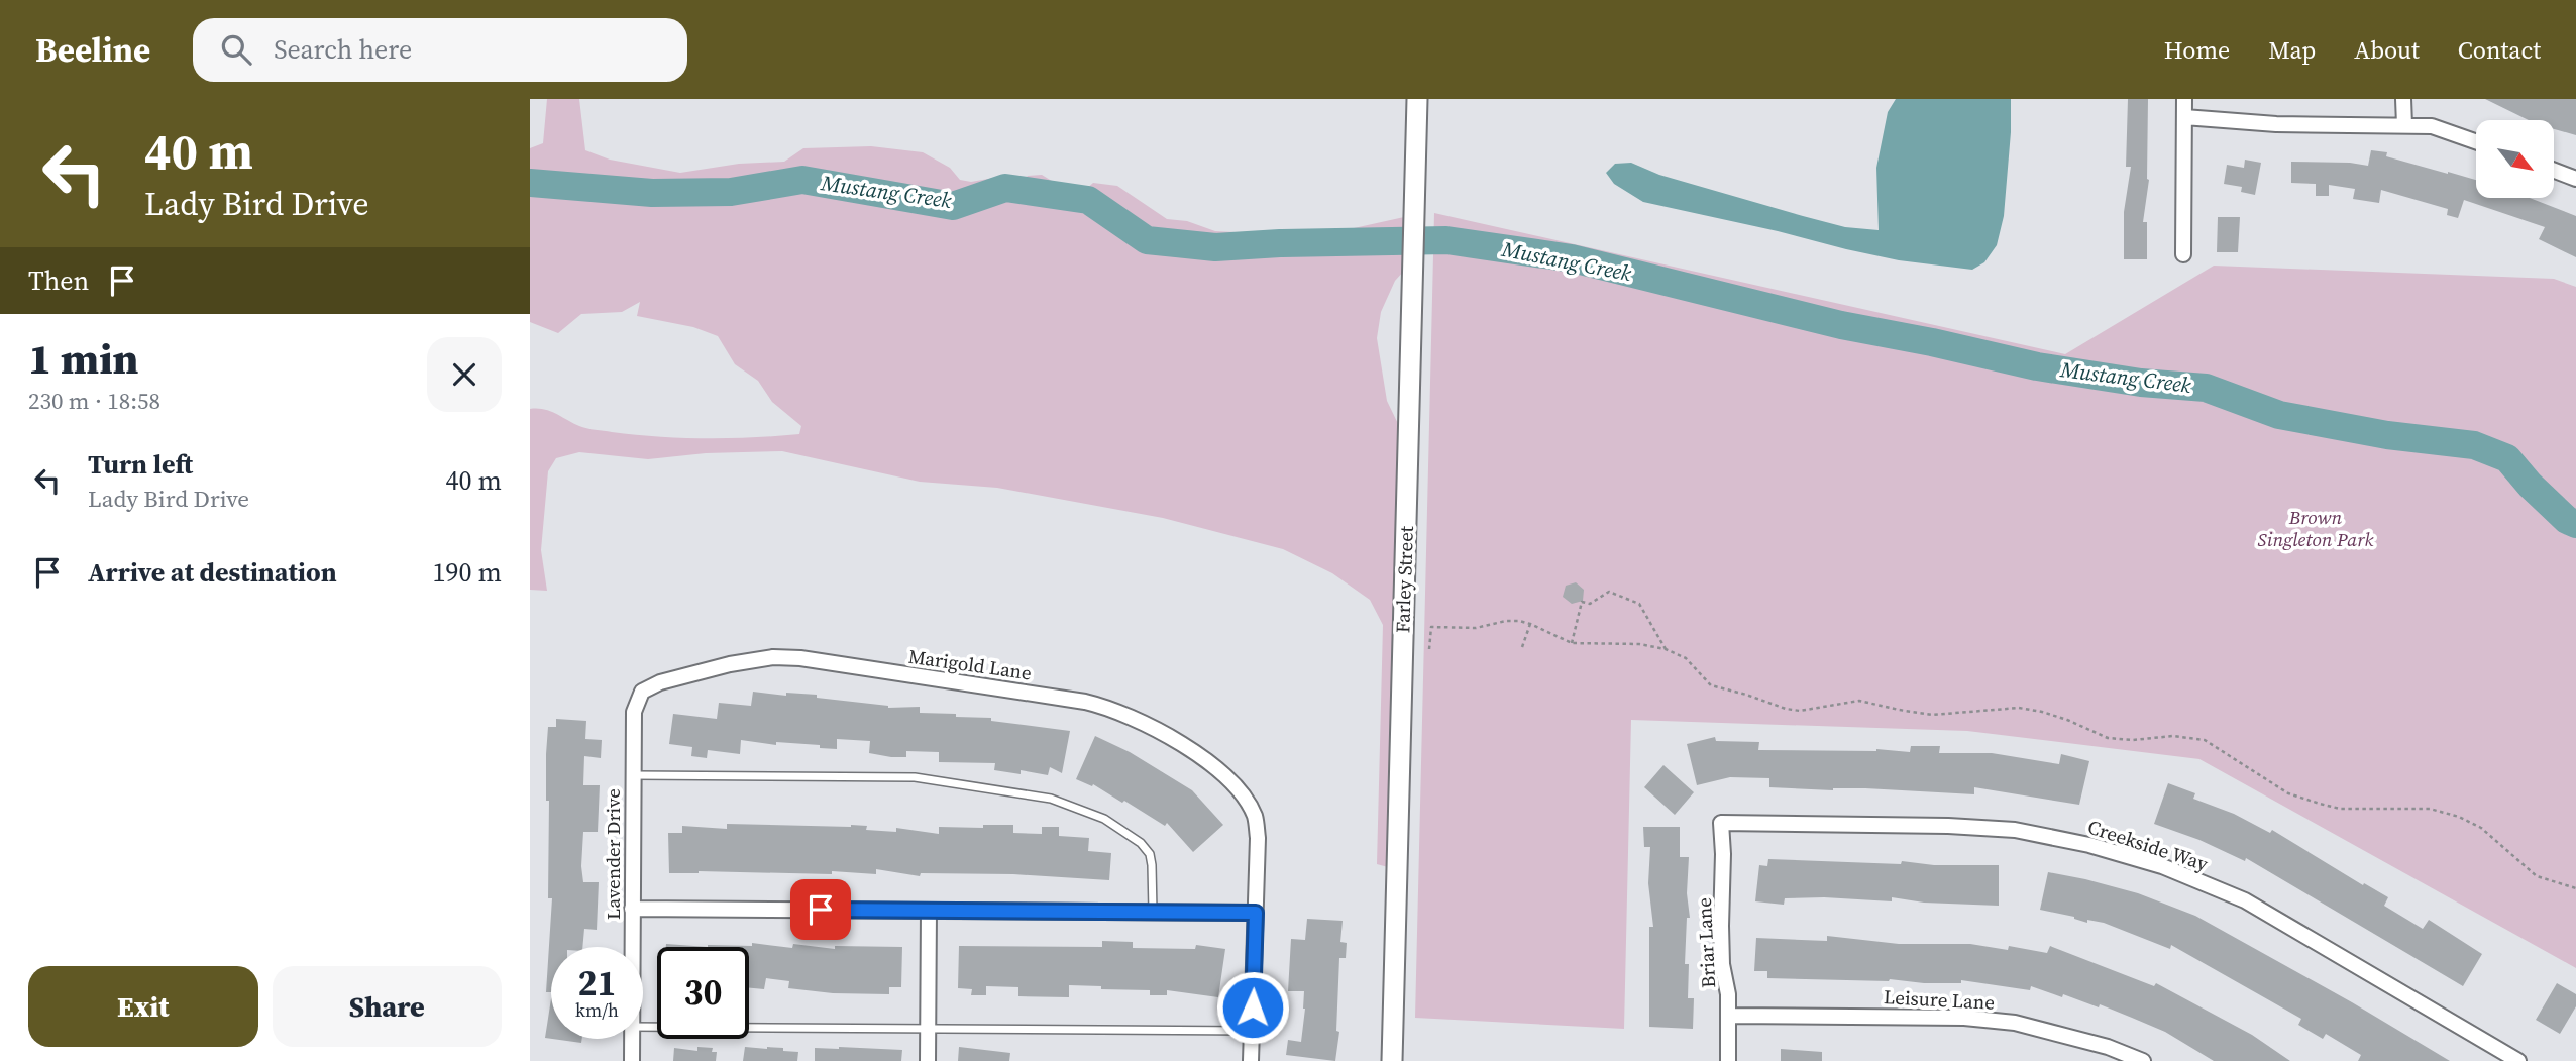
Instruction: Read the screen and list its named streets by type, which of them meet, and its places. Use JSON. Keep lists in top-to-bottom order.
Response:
{
  "streets": {
    "street": [
      "Farley Street",
      "Marigold Lane",
      "Creekside Way",
      "Lavender Drive",
      "Briar Lane",
      "Leisure Lane"
    ]
  },
  "crossings": [
    ["Marigold Lane", "Lavender Drive"],
    ["Creekside Way", "Briar Lane"],
    ["Briar Lane", "Leisure Lane"]
  ],
  "water": ["Mustang Creek"],
  "parks": ["Brown Singleton Park"],
  "north": "bottom right",
  "page": {
    "header": "Beeline",
    "search": "Search here",
    "nav": [
      "Home",
      "Map",
      "About",
      "Contact"
    ],
    "turn": ["40 m", "Lady Bird Drive"],
    "then": "Then",
    "heading": ["1 min", "230 m · 18:58"],
    "list": [
      {
        "name": "Turn left",
        "note": "Lady Bird Drive",
        "value": "40 m"
      },
      {
        "name": "Arrive at destination",
        "value": "190 m"
      }
    ],
    "speed": "21 km/h",
    "limit": "30",
    "buttons": ["Exit", "Share"]
  }
}
